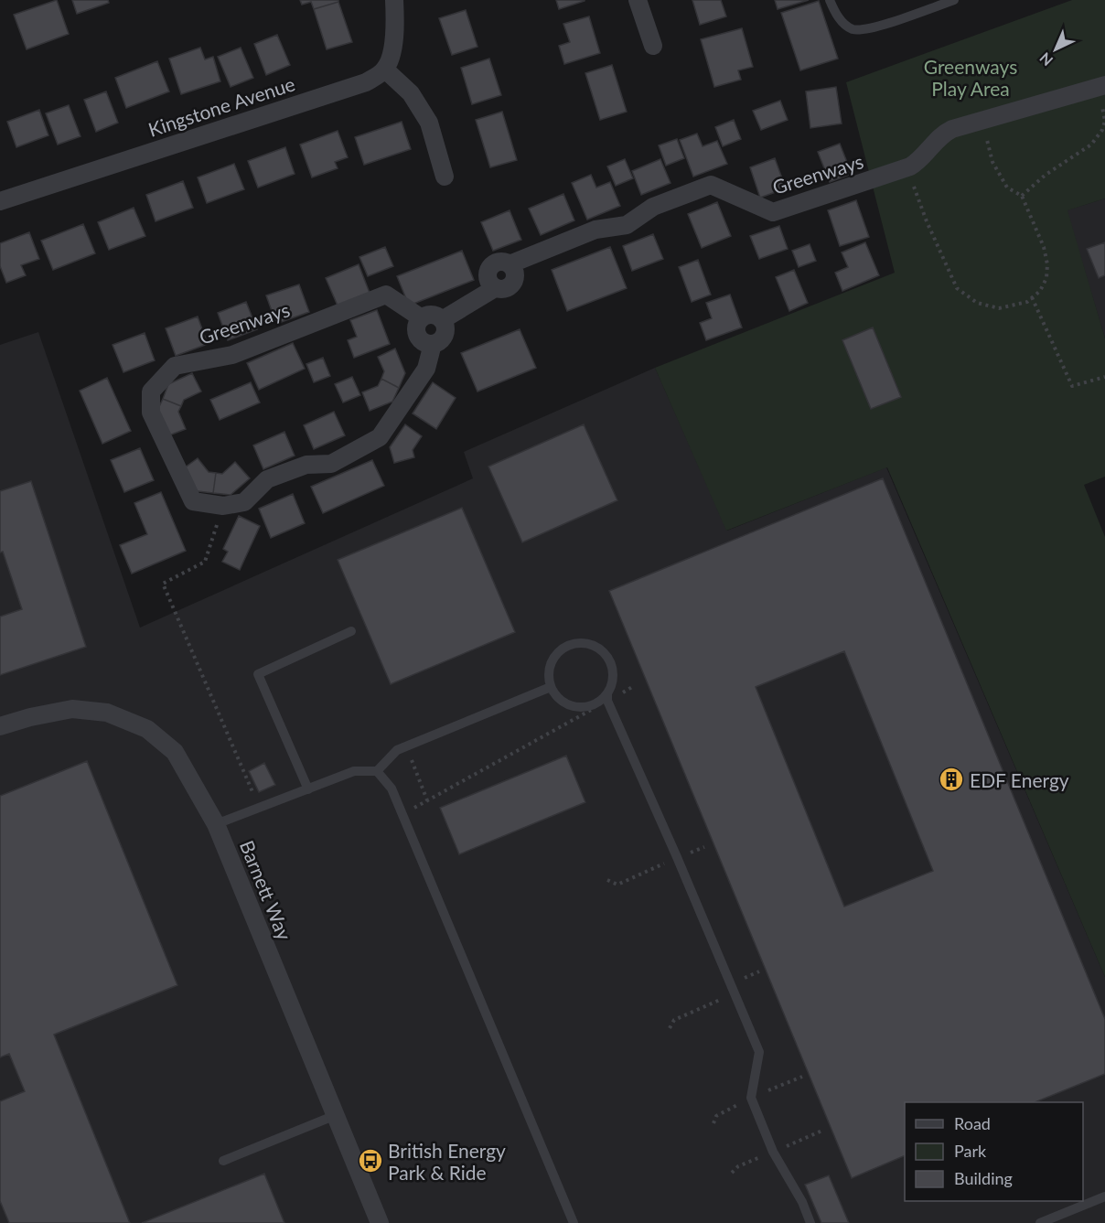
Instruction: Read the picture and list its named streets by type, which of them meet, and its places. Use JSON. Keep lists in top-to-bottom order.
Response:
{
  "streets": {
    "street": ["Kingstone Avenue", "Greenways", "Barnett Way"]
  },
  "parks": ["Greenways Play Area"],
  "places": {
    "building": ["EDF Energy"],
    "bus stop": ["British Energy Park & Ride"]
  },
  "legend": ["Road", "Park", "Building"],
  "north": "bottom left"
}
